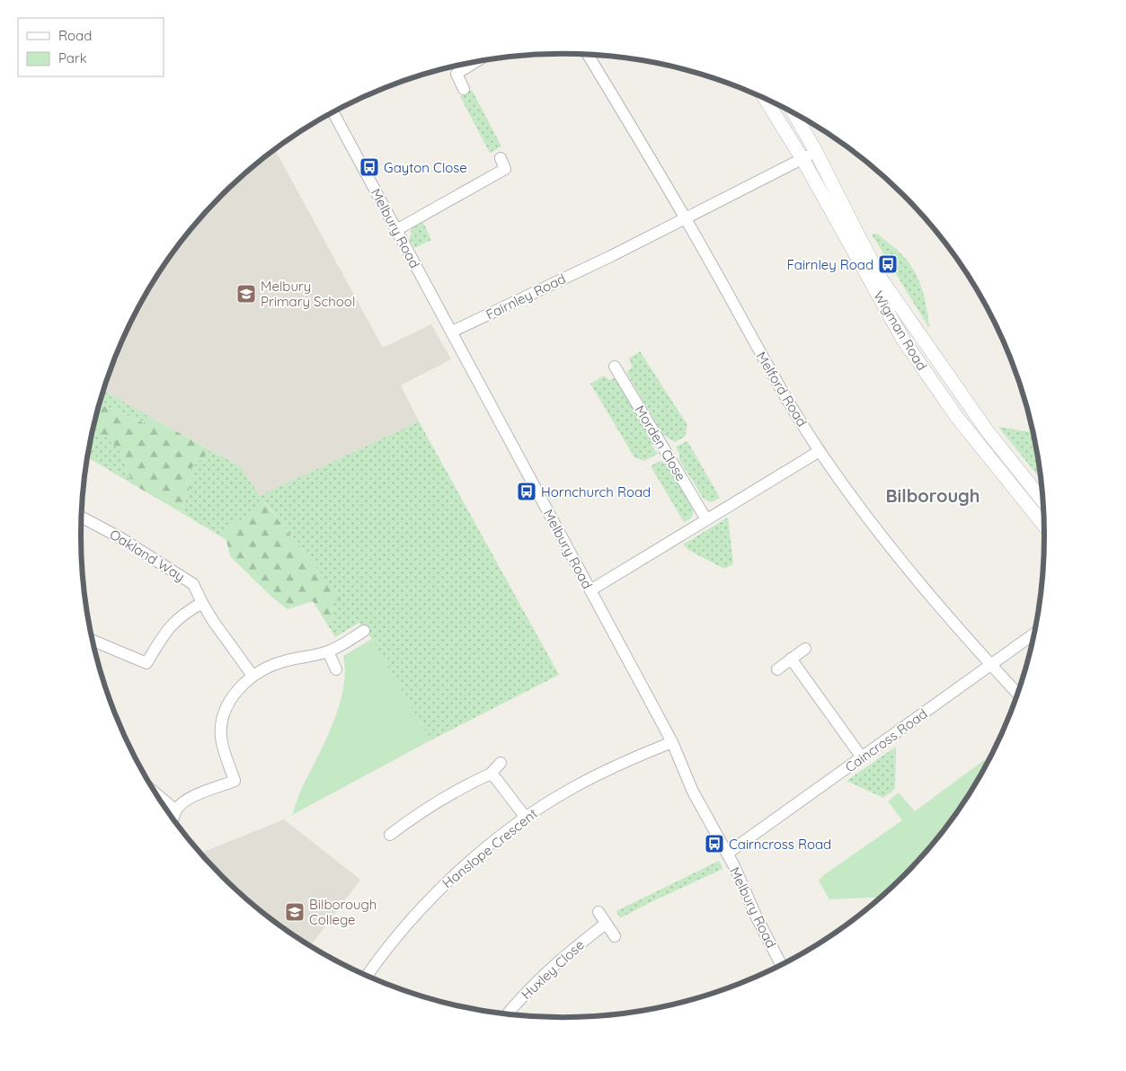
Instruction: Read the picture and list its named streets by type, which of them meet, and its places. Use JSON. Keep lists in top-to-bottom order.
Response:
{
  "streets": {
    "street": [
      "Melbury Road",
      "Fairnley Road",
      "Wigman Road",
      "Melford Road",
      "Morden Close",
      "Oakland Way",
      "Caincross Road",
      "Hanslope Crescent",
      "Huxley Close"
    ]
  },
  "crossings": [
    ["Melbury Road", "Fairnley Road"],
    ["Melbury Road", "Caincross Road"],
    ["Melbury Road", "Hanslope Crescent"],
    ["Fairnley Road", "Wigman Road"],
    ["Fairnley Road", "Melford Road"],
    ["Melford Road", "Caincross Road"]
  ],
  "districts": ["Bilborough"],
  "places": {
    "bus stop": [
      "Gayton Close",
      "Fairnley Road",
      "Hornchurch Road",
      "Cairncross Road"
    ],
    "school or university": ["Melbury Primary School", "Bilborough College"]
  },
  "legend": ["Road", "Park"]
}
